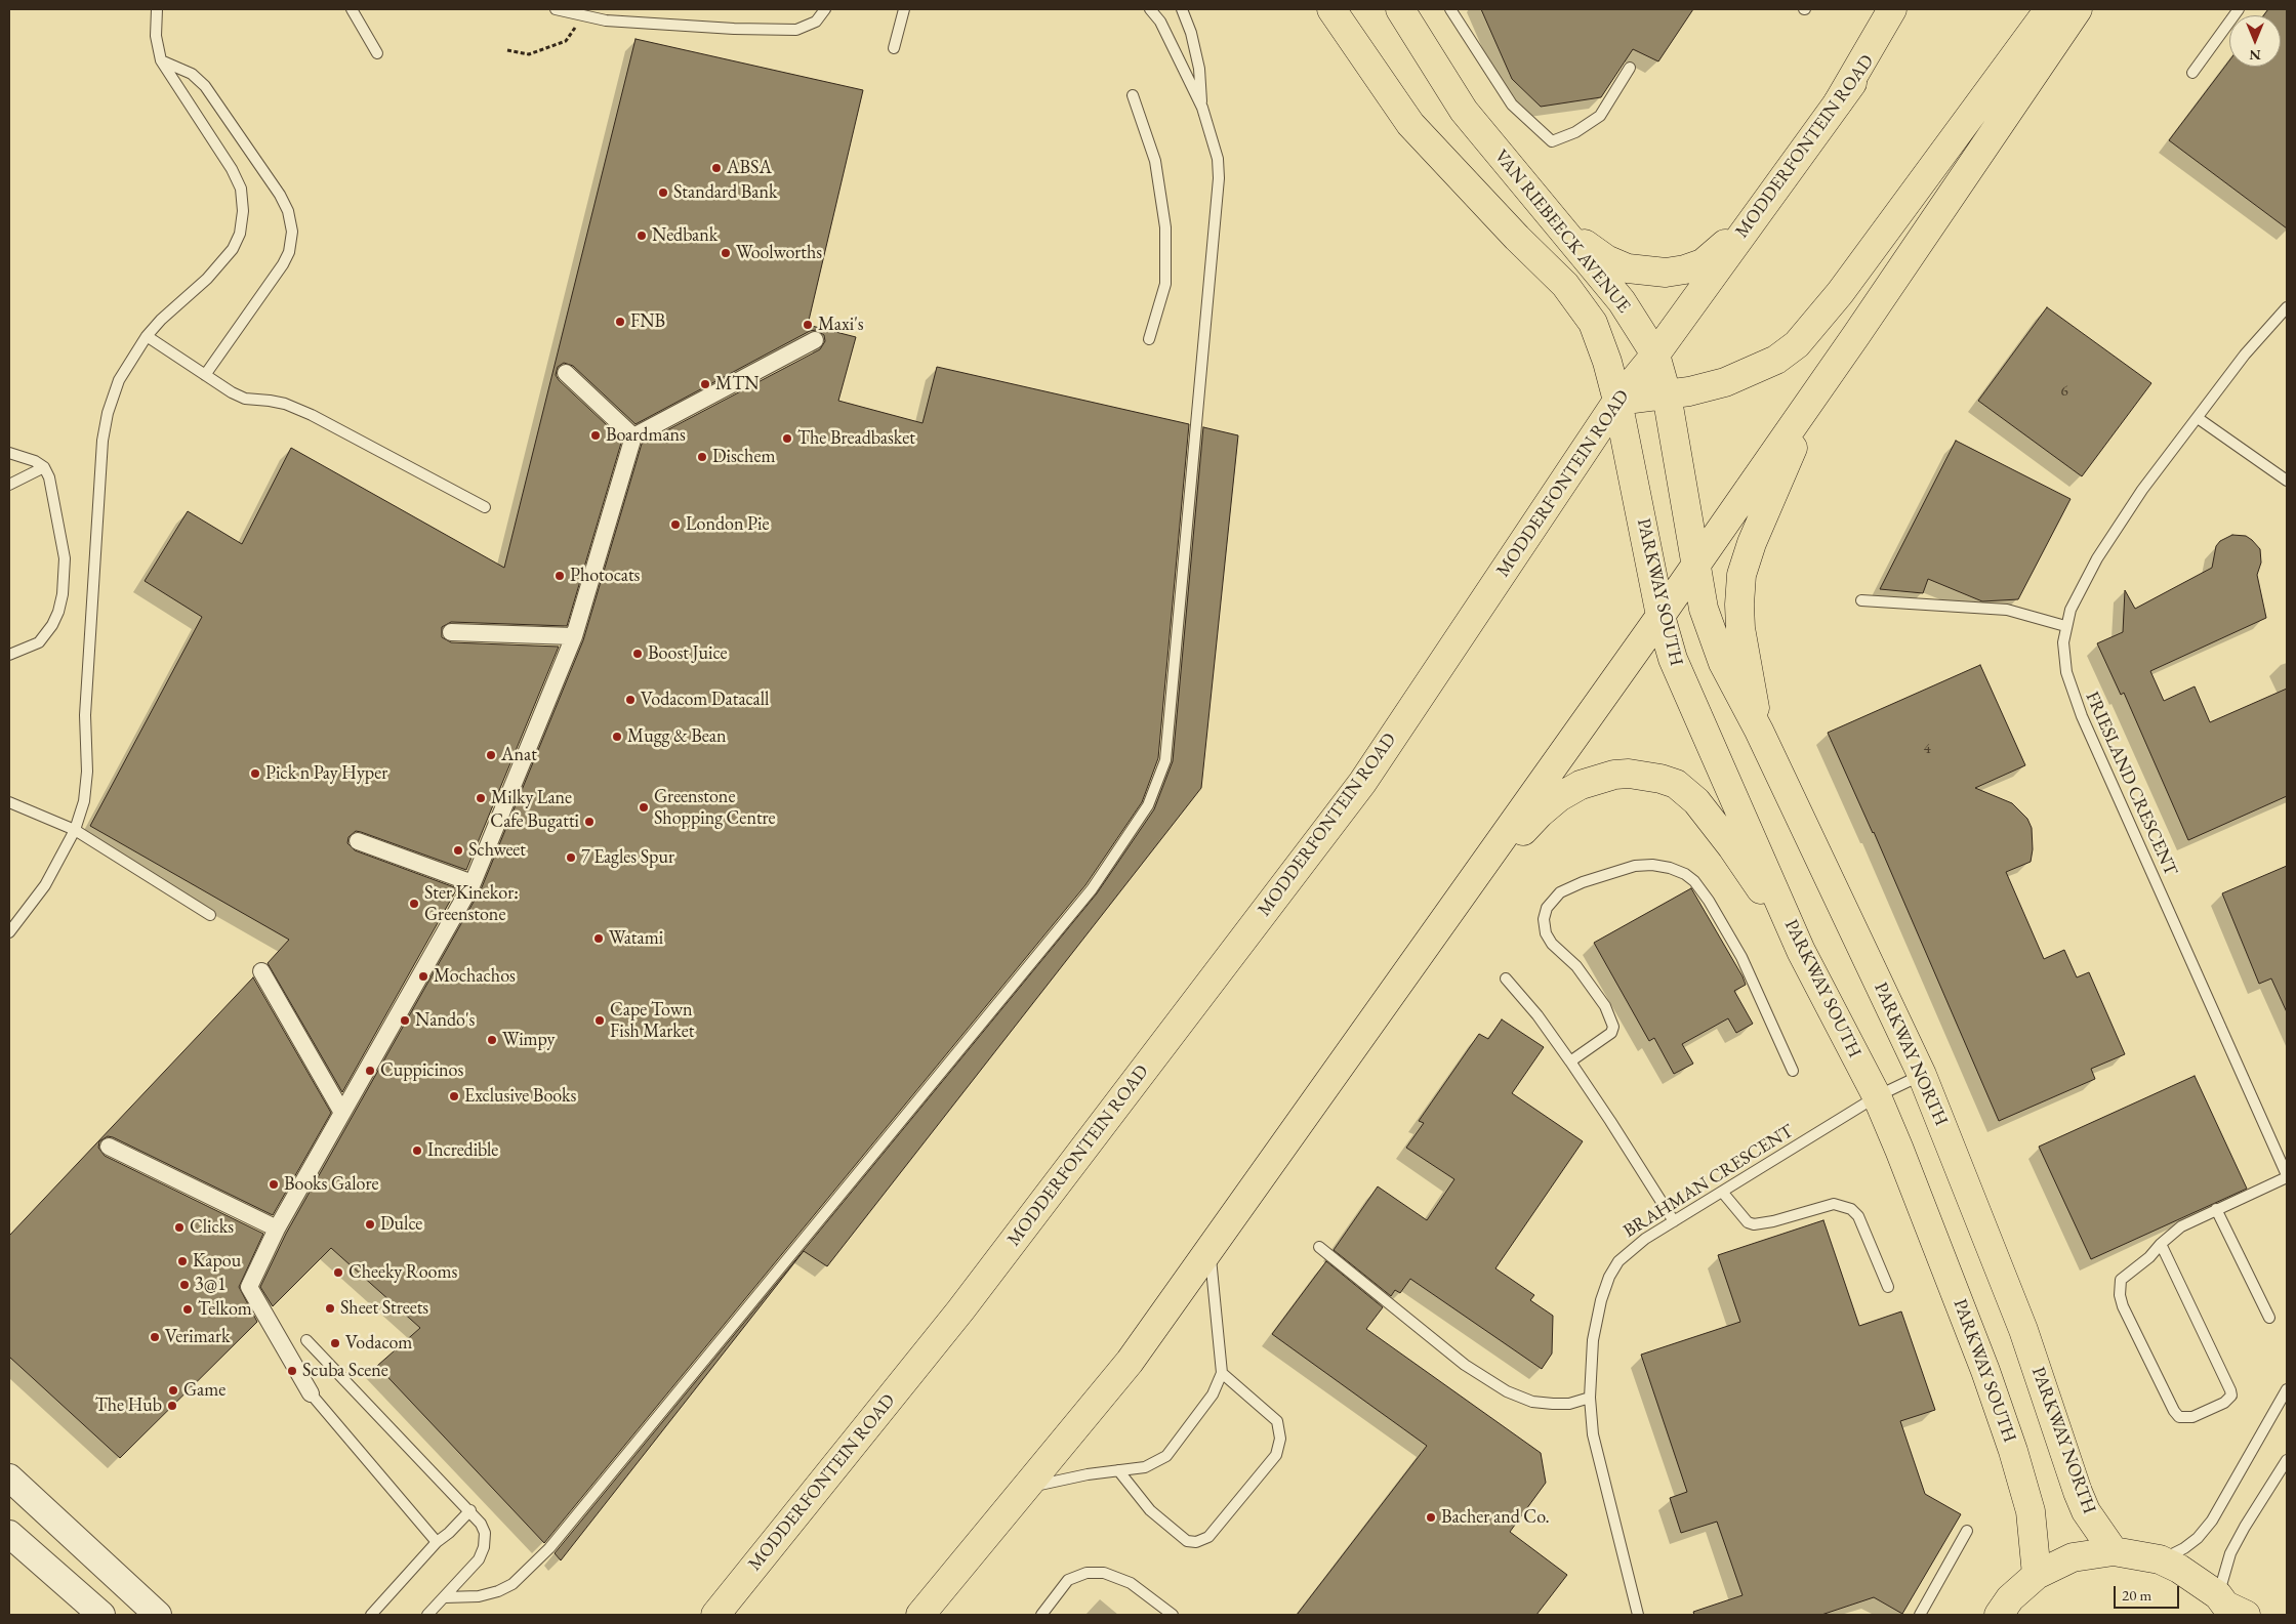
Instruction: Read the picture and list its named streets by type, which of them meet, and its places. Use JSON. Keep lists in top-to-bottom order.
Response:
{
  "streets": {
    "main road": [
      "MODDERFONTEIN ROAD",
      "VAN RIEBEECK AVENUE",
      "PARKWAY SOUTH",
      "PARKWAY NORTH"
    ],
    "lane": ["FRIESLAND CRESCENT", "BRAHMAN CRESCENT"]
  },
  "crossings": [
    ["MODDERFONTEIN ROAD", "VAN RIEBEECK AVENUE"],
    ["MODDERFONTEIN ROAD", "PARKWAY SOUTH"],
    ["VAN RIEBEECK AVENUE", "PARKWAY SOUTH"],
    ["VAN RIEBEECK AVENUE", "PARKWAY NORTH"],
    ["PARKWAY SOUTH", "BRAHMAN CRESCENT"],
    ["PARKWAY NORTH", "BRAHMAN CRESCENT"]
  ],
  "places": [
    "ABSA",
    "Standard Bank",
    "Nedbank",
    "Woolworths",
    "FNB",
    "Maxi's",
    "MTN",
    "Boardmans",
    "The Breadbasket",
    "Dischem",
    "London Pie",
    "Photocats",
    "Boost Juice",
    "Vodacom Datacall",
    "Mugg & Bean",
    "Anat",
    "Pick n Pay Hyper",
    "Milky Lane",
    "Greenstone Shopping Centre",
    "Cafe Bugatti",
    "Schweet",
    "7 Eagles Spur",
    "Ster Kinekor: Greenstone",
    "Watami",
    "Mochachos",
    "Nando's",
    "Cape Town Fish Market",
    "Wimpy",
    "Cuppicinos",
    "Exclusive Books",
    "Incredible",
    "Books Galore",
    "Dulce",
    "Clicks",
    "Kapou",
    "Cheeky Rooms",
    "3@1",
    "Sheet Streets",
    "Telkom",
    "Verimark",
    "Vodacom",
    "Scuba Scene",
    "Game",
    "The Hub",
    "Bacher and Co."
  ],
  "house_numbers": ["6", "4"],
  "scale_bar": "20 m",
  "north": "bottom"
}
